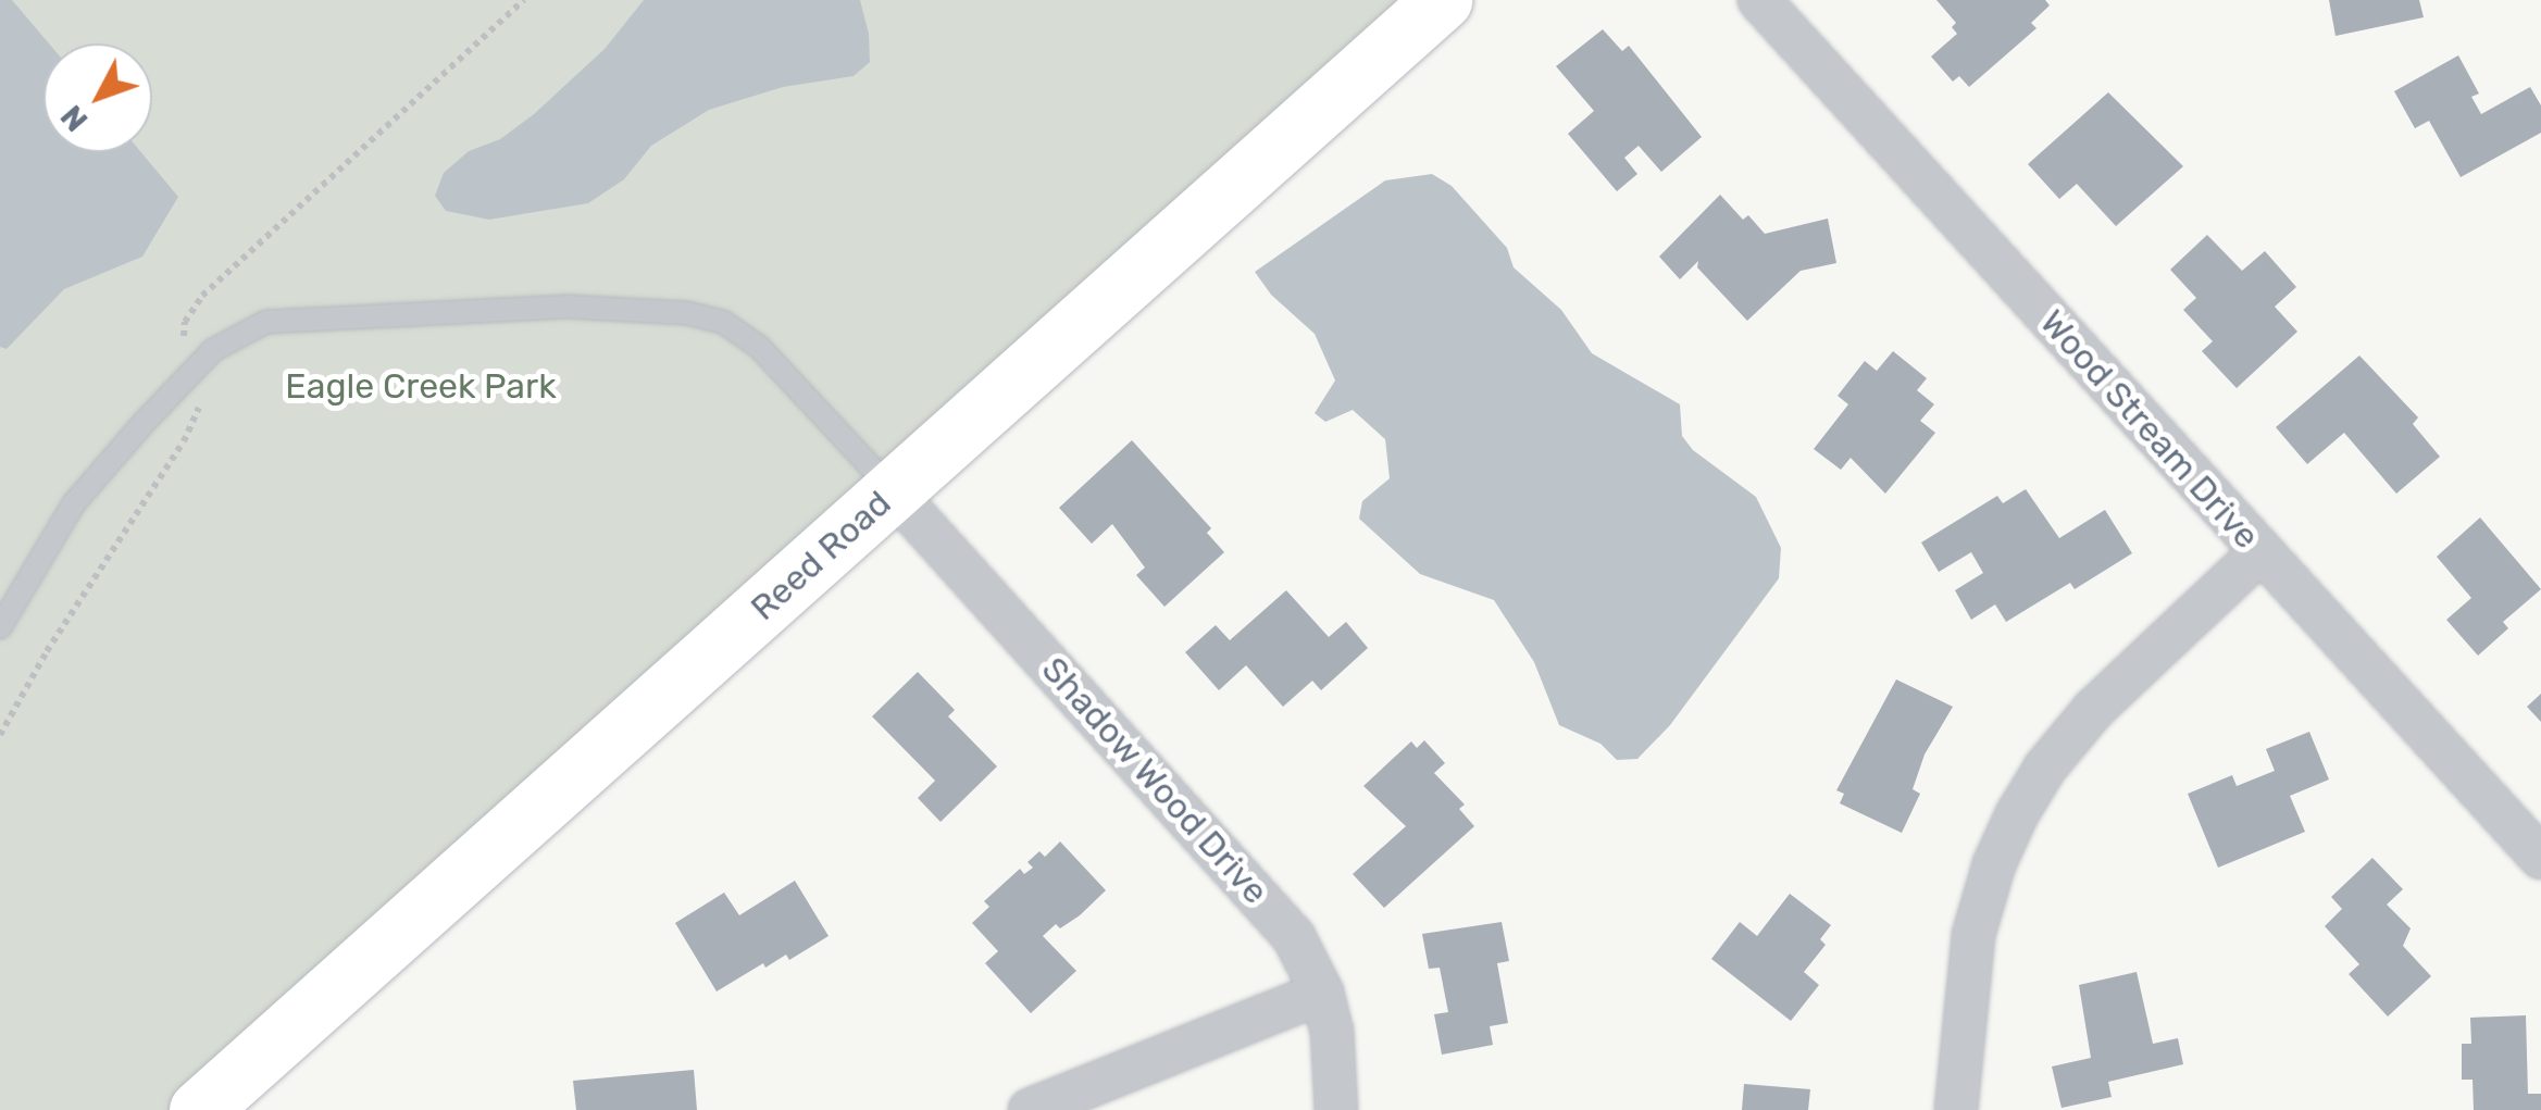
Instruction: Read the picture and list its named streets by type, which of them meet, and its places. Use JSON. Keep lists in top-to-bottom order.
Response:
{
  "streets": {
    "main road": ["Reed Road"],
    "street": ["Wood Stream Drive", "Shadow Wood Drive"]
  },
  "crossings": [
    ["Reed Road", "Shadow Wood Drive"]
  ],
  "parks": ["Eagle Creek Park"],
  "north": "bottom left"
}
